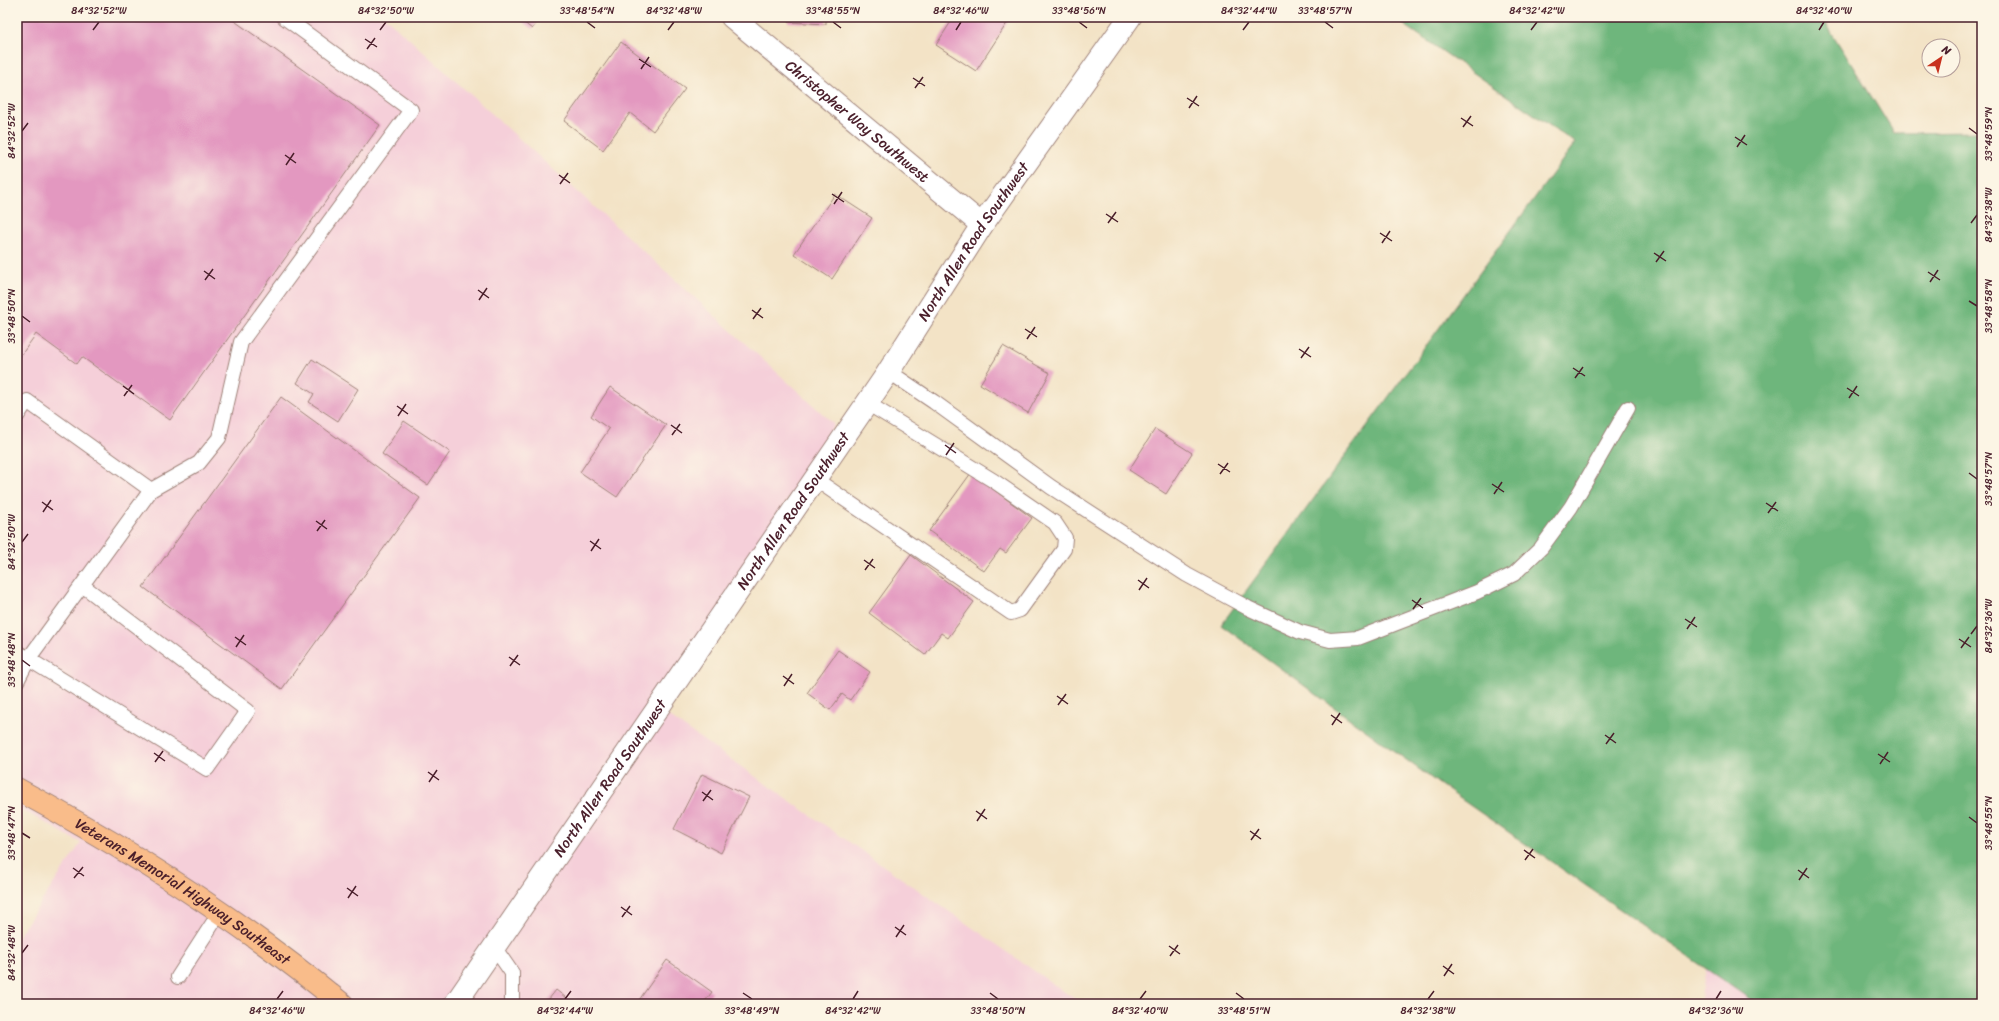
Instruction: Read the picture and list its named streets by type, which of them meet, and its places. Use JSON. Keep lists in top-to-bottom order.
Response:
{
  "streets": {
    "main road": ["Veterans Memorial Highway Southeast"],
    "street": ["Christopher Way Southwest", "North Allen Road Southwest"]
  },
  "crossings": [
    ["Christopher Way Southwest", "North Allen Road Southwest"]
  ],
  "north": "top right",
  "coordinates": [
    "84°32'52\"W",
    "84°32'50\"W",
    "33°48'54\"N",
    "84°32'48\"W",
    "33°48'55\"N",
    "84°32'46\"W",
    "33°48'56\"N",
    "84°32'44\"W",
    "33°48'57\"N",
    "84°32'42\"W",
    "84°32'40\"W",
    "33°48'59\"N",
    "84°32'38\"W",
    "33°48'58\"N",
    "33°48'50\"N",
    "84°32'36\"W",
    "33°48'48\"N",
    "33°48'47\"N",
    "33°48'49\"N",
    "33°48'51\"N"
  ]
}
